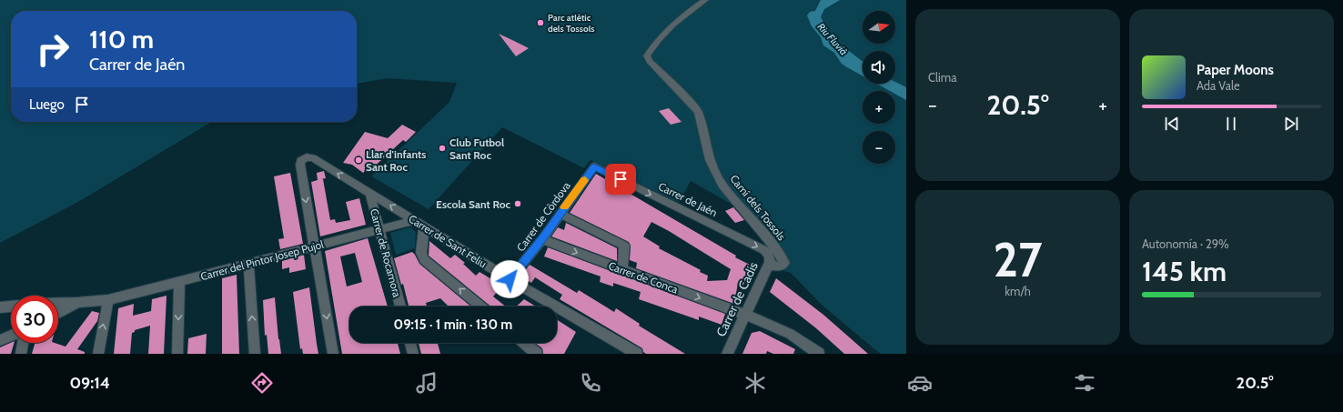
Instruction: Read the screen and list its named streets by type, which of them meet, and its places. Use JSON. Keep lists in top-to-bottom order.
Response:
{
  "streets": {
    "street": [
      "Carrer de Jaén",
      "Camí dels Tossols",
      "Carrer de Còrdova",
      "Carrer de Sant Feliu",
      "Carrer de Rocamora",
      "Carrer del Pintor Josep Pujol",
      "Carrer de Conca",
      "Carrer de Cadis"
    ]
  },
  "crossings": [
    ["Carrer de Jaén", "Camí dels Tossols"],
    ["Carrer de Jaén", "Carrer de Còrdova"],
    ["Carrer de Jaén", "Carrer de Cadis"],
    ["Camí dels Tossols", "Carrer de Cadis"],
    ["Carrer de Còrdova", "Carrer de Sant Feliu"],
    ["Carrer de Còrdova", "Carrer de Conca"],
    ["Carrer de Sant Feliu", "Carrer de Rocamora"],
    ["Carrer de Sant Feliu", "Carrer del Pintor Josep Pujol"],
    ["Carrer de Rocamora", "Carrer del Pintor Josep Pujol"],
    ["Carrer de Conca", "Carrer de Cadis"]
  ],
  "one_way": ["Carrer de Jaén", "Carrer de Conca"],
  "water": ["Riu Fluvià"],
  "places": [
    "Parc atlètic dels Tossols",
    "Club Futbol Sant Roc",
    "Llar d'infants Sant Roc",
    "Escola Sant Roc"
  ],
  "north": "right",
  "page": {
    "tile": [
      "Clima",
      ["27", "km/h"],
      ["Autonomía · 29%", "145 km"]
    ],
    "map_buttons": ["+", "−"],
    "turn": ["110 m", "Carrer de Jaén"],
    "song": ["Paper Moons", "Ada Vale"],
    "then": "Luego",
    "heat": ["−", "20.5°", "+"],
    "limit": "30",
    "trip": "09:15 · 1 min · 130 m",
    "tabs": ["09:14", "20.5°"]
  }
}
